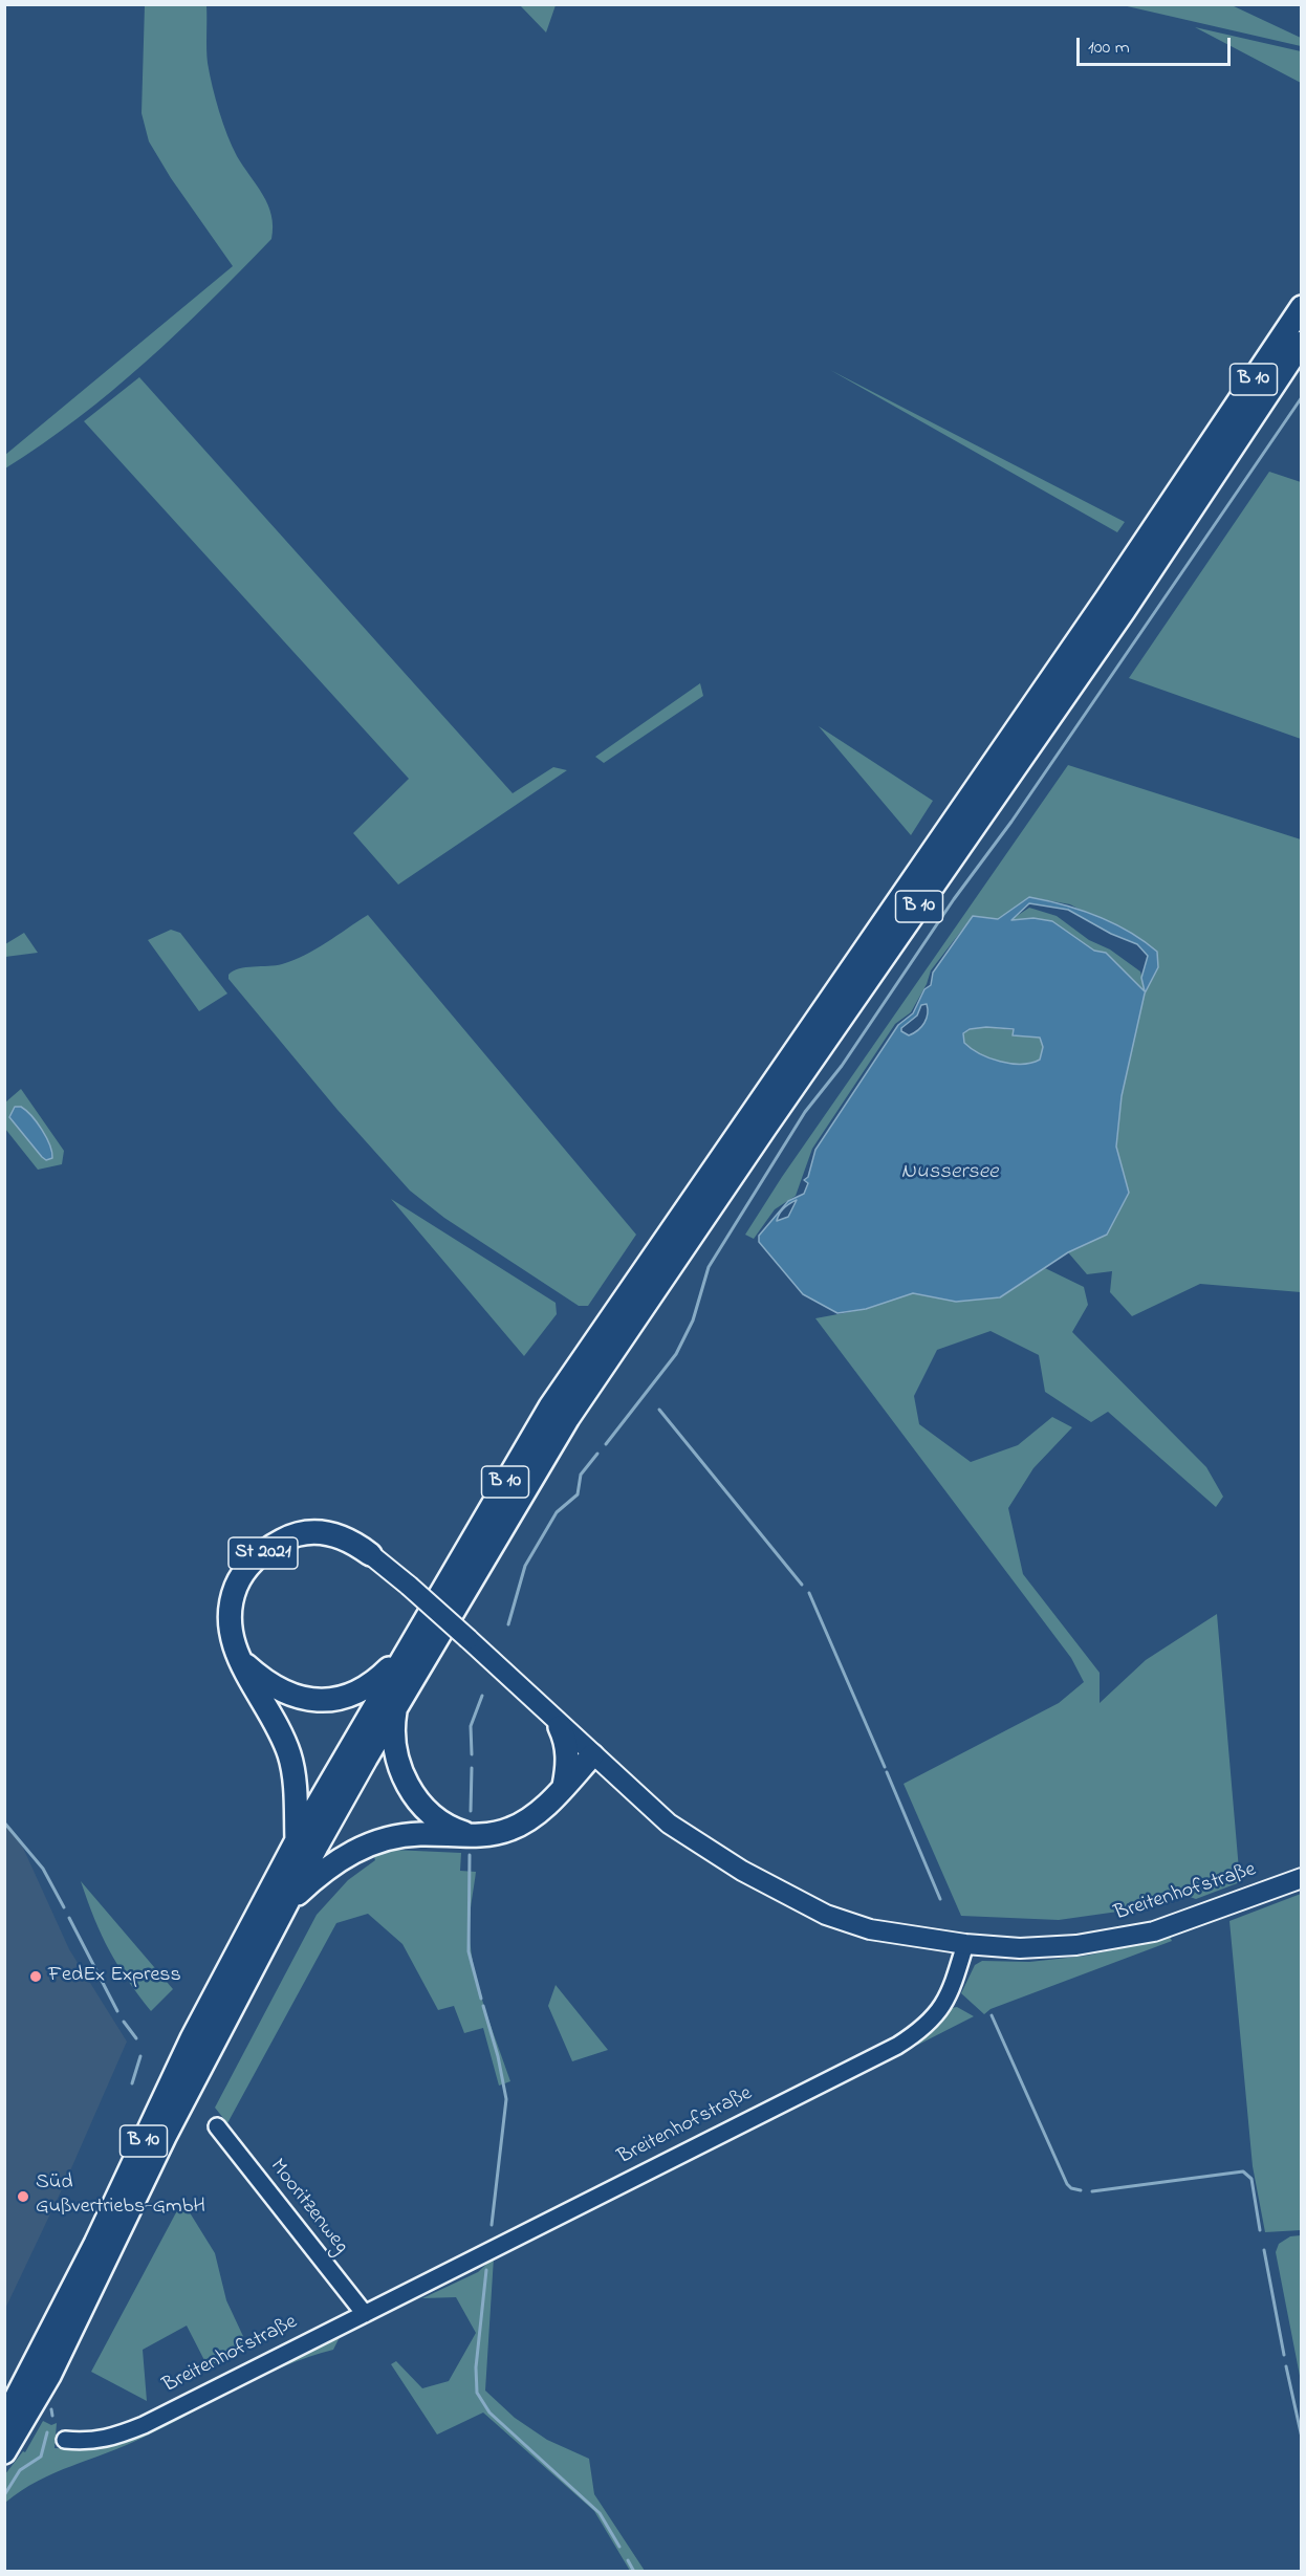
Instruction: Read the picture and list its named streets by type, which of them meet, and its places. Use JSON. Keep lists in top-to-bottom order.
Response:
{
  "streets": {
    "highway": ["B 10", "St 2021"],
    "main road": ["Breitenhofstraße"],
    "street": ["Mooritzenweg"]
  },
  "crossings": [
    ["St 2021", "Breitenhofstraße"],
    ["Breitenhofstraße", "Mooritzenweg"]
  ],
  "water": ["Nussersee"],
  "places": ["FedEx Express", "Süd Gußvertriebs-GmbH"],
  "scale_bar": "100 m"
}
